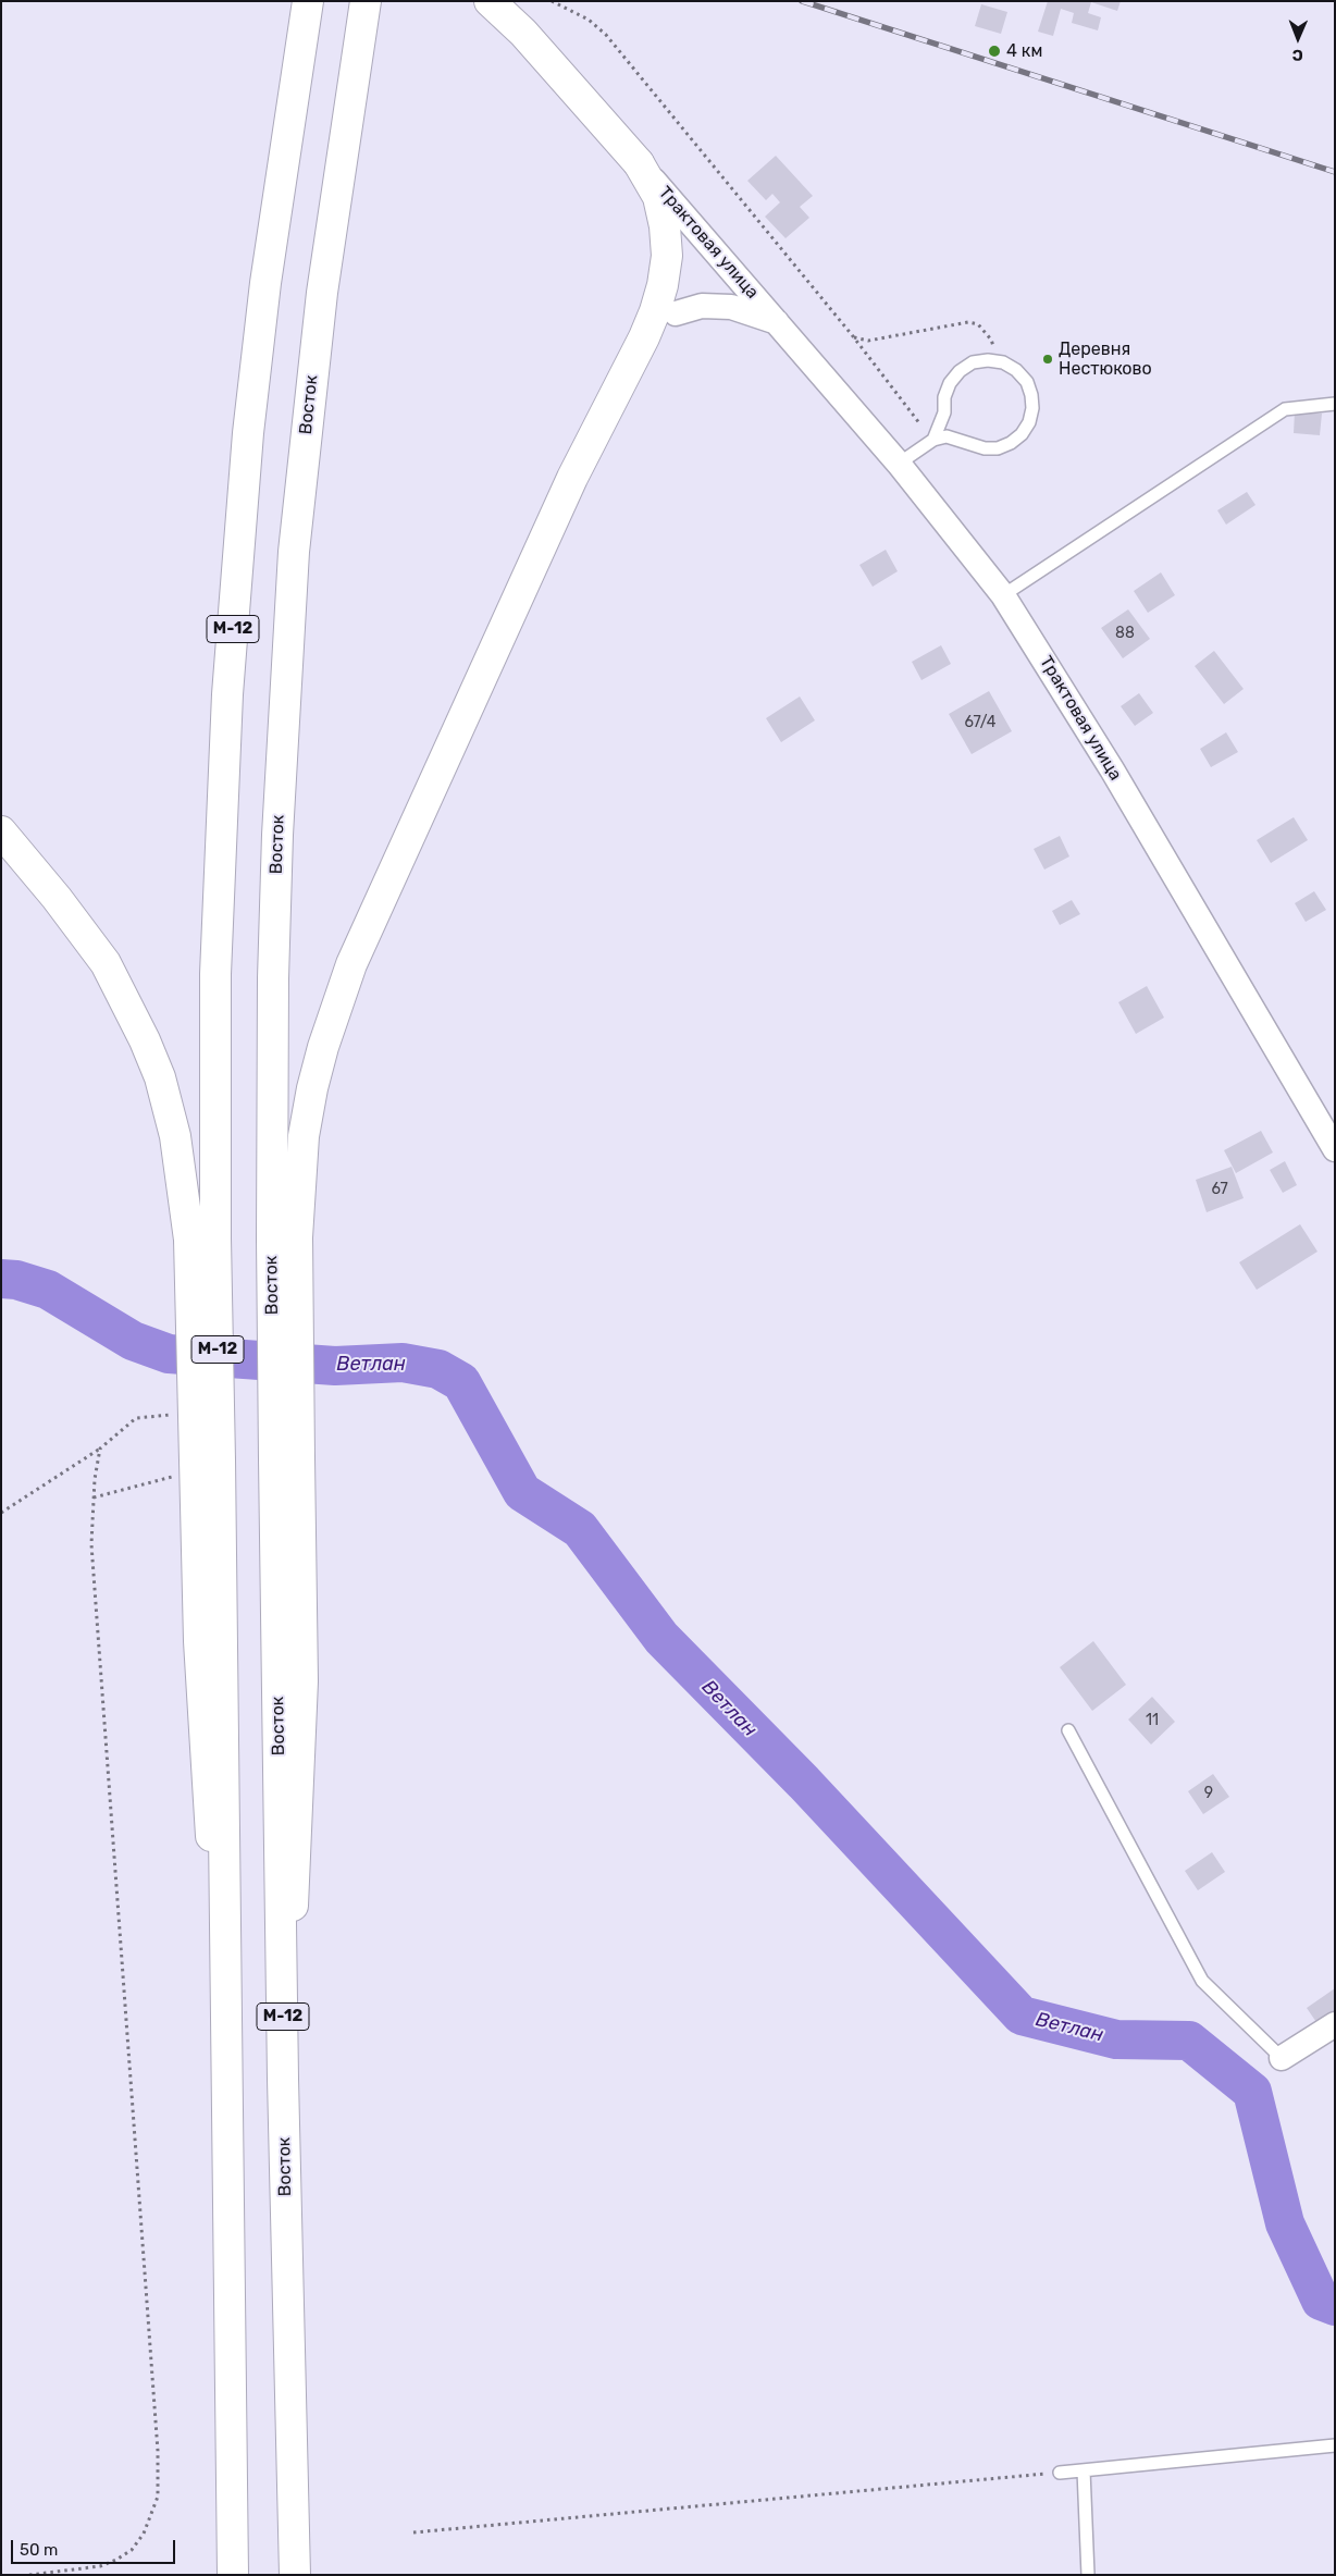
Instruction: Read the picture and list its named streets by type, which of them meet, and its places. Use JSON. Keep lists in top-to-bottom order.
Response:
{
  "streets": {
    "main road": ["Восток", "М-12"],
    "street": ["Трактовая улица"]
  },
  "water": ["Ветлан"],
  "places": ["4 км", "Деревня Нестюково"],
  "house_numbers": [
    "88",
    "67/4",
    "67",
    "11",
    "9"
  ],
  "scale_bar": "50 m",
  "north": "bottom"
}
